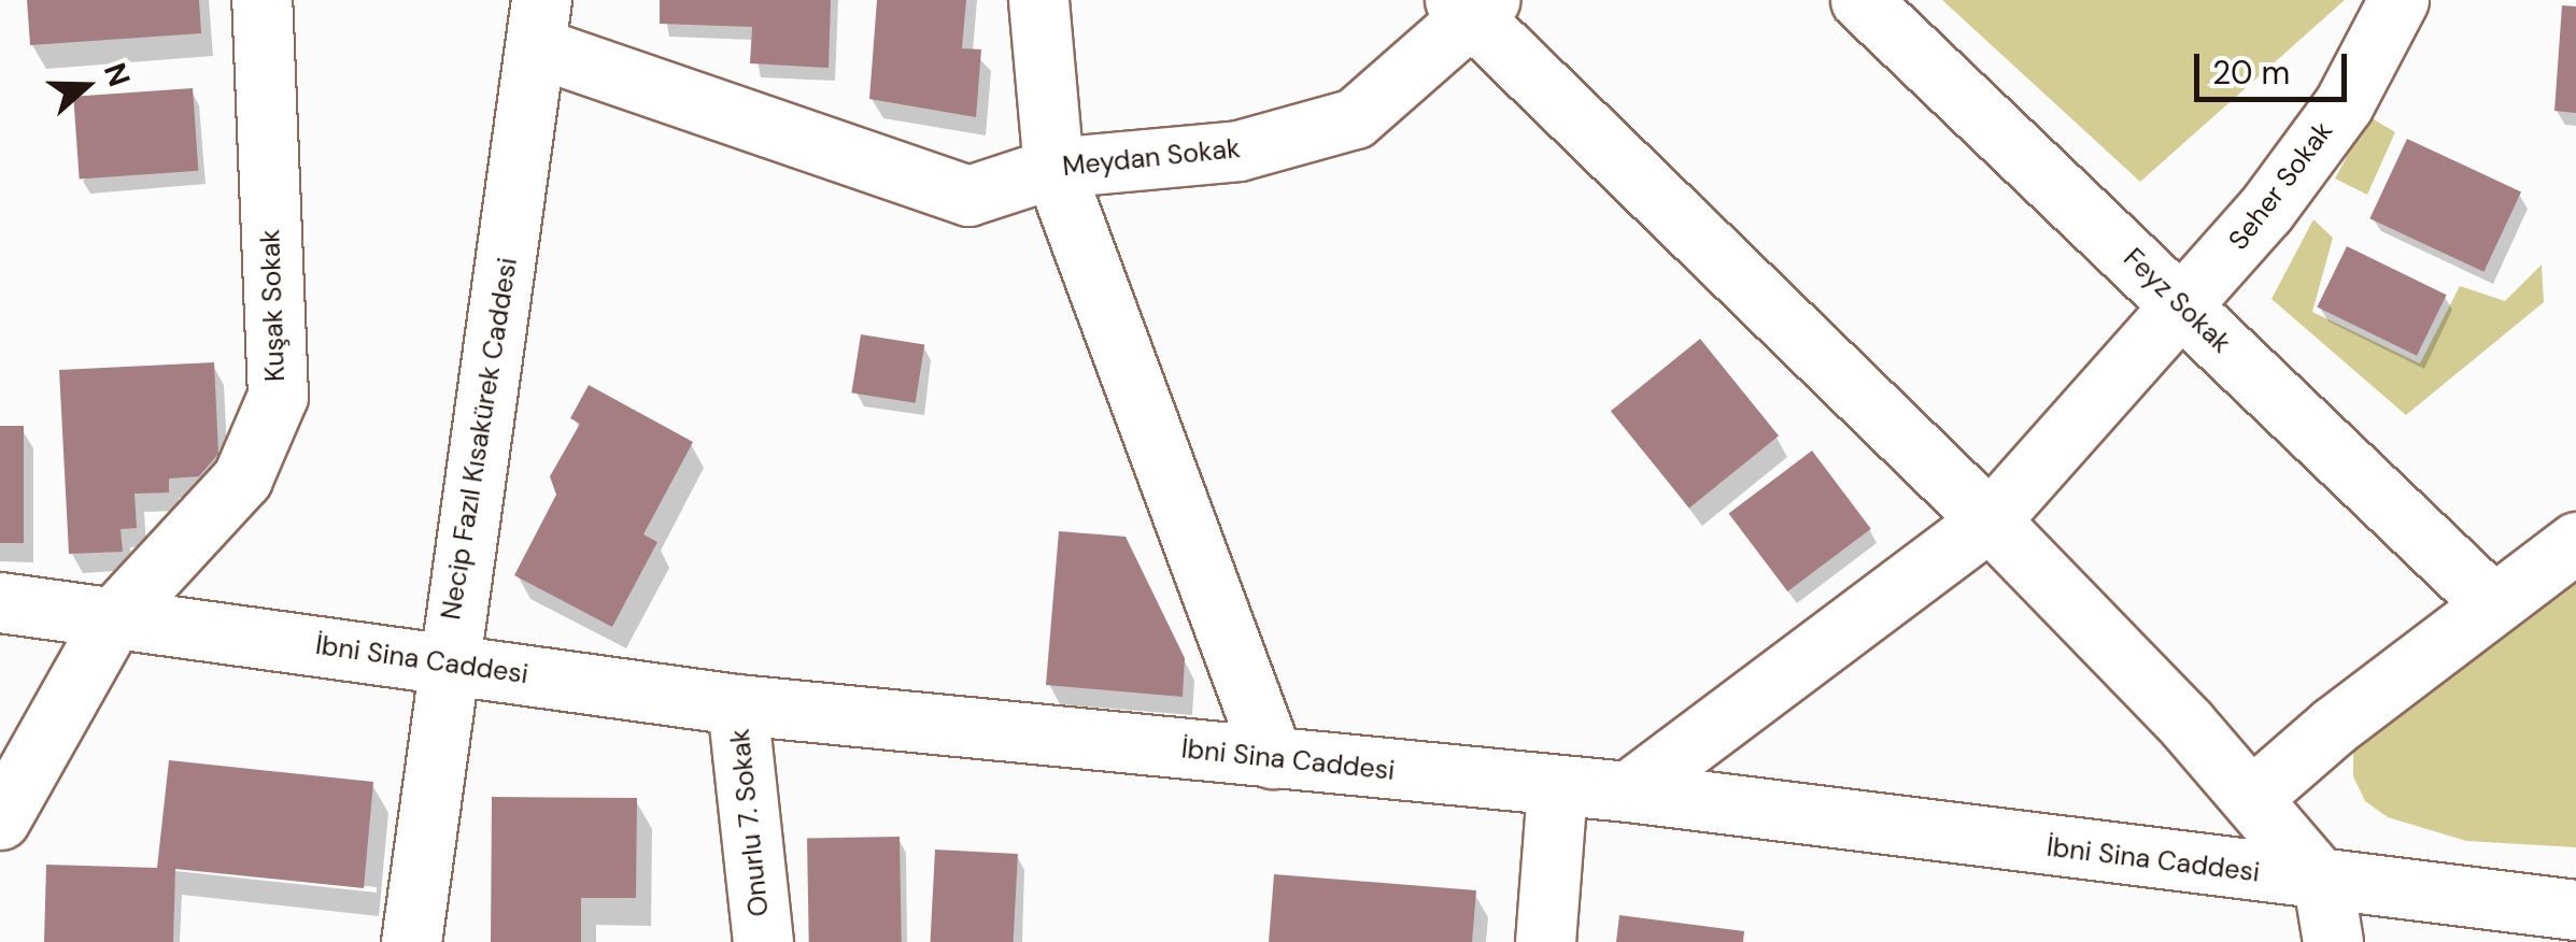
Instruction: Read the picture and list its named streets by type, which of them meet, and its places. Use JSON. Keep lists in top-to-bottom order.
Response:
{
  "streets": {
    "street": [
      "Meydan Sokak",
      "Seher Sokak",
      "Feyz Sokak",
      "Kuşak Sokak",
      "Necip Fazıl Kısakürek Caddesi",
      "İbni Sina Caddesi",
      "Onurlu 7. Sokak"
    ]
  },
  "crossings": [
    ["Meydan Sokak", "Necip Fazıl Kısakürek Caddesi"],
    ["Seher Sokak", "Feyz Sokak"],
    ["Seher Sokak", "İbni Sina Caddesi"],
    ["Kuşak Sokak", "İbni Sina Caddesi"],
    ["Necip Fazıl Kısakürek Caddesi", "İbni Sina Caddesi"],
    ["İbni Sina Caddesi", "Onurlu 7. Sokak"]
  ],
  "scale_bar": "20 m",
  "north": "right"
}
